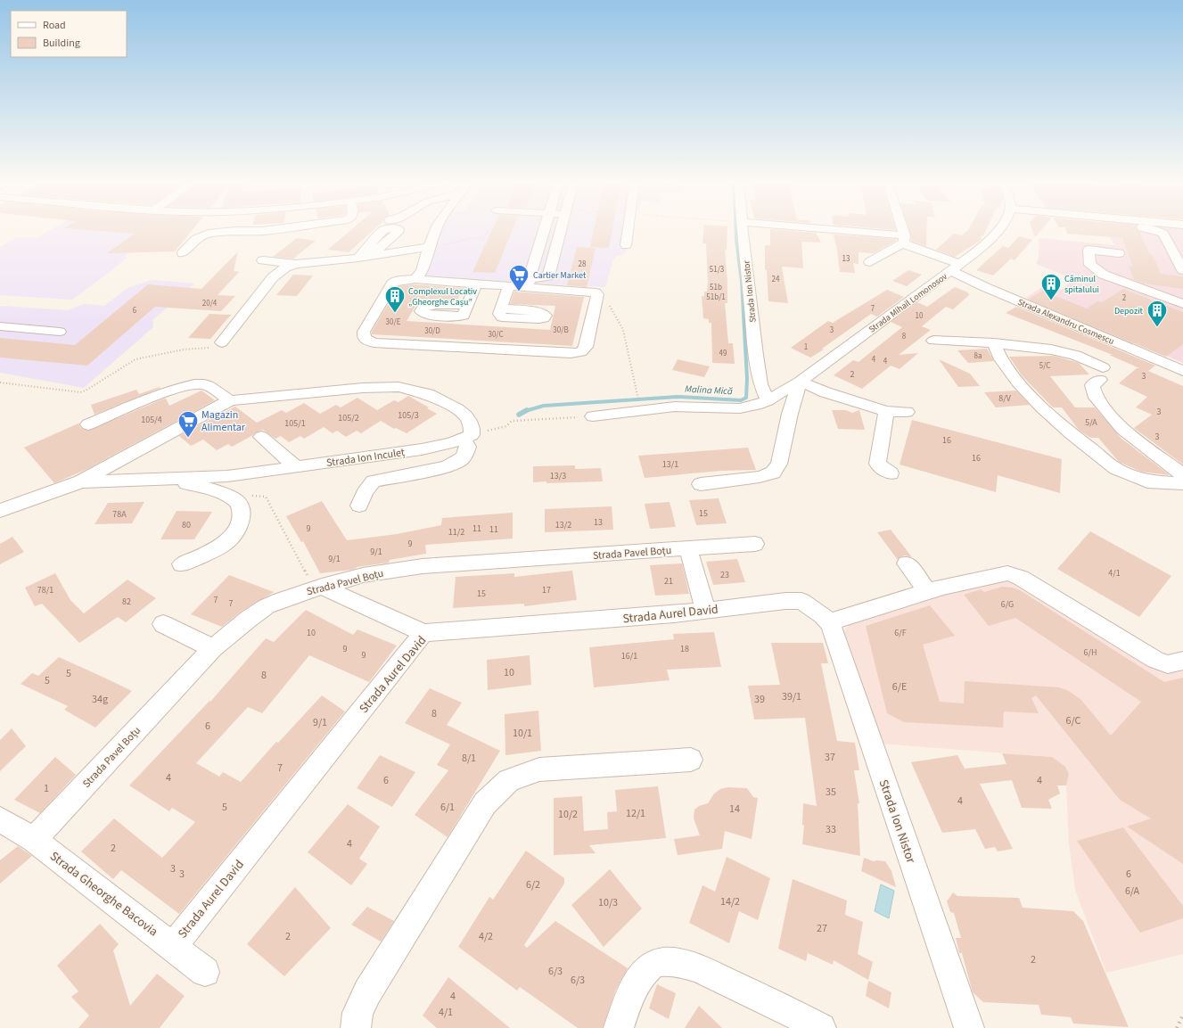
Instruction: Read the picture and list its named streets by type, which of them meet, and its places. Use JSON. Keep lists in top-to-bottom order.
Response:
{
  "streets": {
    "street": [
      "Strada Ion Nistor",
      "Strada Mihail Lomonosov",
      "Strada Alexandru Cosmescu",
      "Strada Ion Inculeț",
      "Strada Pavel Boțu",
      "Strada Aurel David",
      "Strada Gheorghe Bacovia"
    ]
  },
  "crossings": [
    ["Strada Ion Nistor", "Strada Mihail Lomonosov"],
    ["Strada Ion Nistor", "Strada Aurel David"],
    ["Strada Mihail Lomonosov", "Strada Alexandru Cosmescu"],
    ["Strada Pavel Boțu", "Strada Gheorghe Bacovia"],
    ["Strada Aurel David", "Strada Gheorghe Bacovia"]
  ],
  "water": ["Malina Mică"],
  "places": {
    "supermarket": ["Cartier Market", "Magazin Alimentar"],
    "building": ["Căminul spitalului", "Complexul Locativ „Gheorghe Cașu”", "Depozit"]
  },
  "house_numbers": [
    "13",
    "28",
    "51/3",
    "24",
    "51b",
    "51b/1",
    "2",
    "20/4",
    "7",
    "6",
    "10",
    "30/E",
    "30/B",
    "3",
    "30/D",
    "30/C",
    "8",
    "1",
    "49",
    "8a",
    "4",
    "4",
    "5/C",
    "2",
    "3",
    "8/V",
    "3",
    "105/3",
    "105/2",
    "105/4",
    "5/A",
    "105/1",
    "3",
    "16",
    "16",
    "13/1",
    "13/3",
    "15",
    "78A",
    "13",
    "80",
    "13/2",
    "9",
    "11",
    "11",
    "11/2",
    "9",
    "9/1",
    "9/1",
    "4/1",
    "23",
    "21",
    "78/1",
    "17",
    "15",
    "7",
    "82",
    "7",
    "6/G",
    "10",
    "6/F",
    "9",
    "18",
    "6/H",
    "9",
    "16/1",
    "10",
    "5",
    "8",
    "5",
    "6/E",
    "39/1",
    "34g",
    "39",
    "8",
    "6/C",
    "9/1",
    "6",
    "10/1",
    "37",
    "8/1",
    "7",
    "4",
    "6",
    "4",
    "1",
    "35",
    "4",
    "5",
    "6/1",
    "14",
    "12/1",
    "10/2",
    "33",
    "4",
    "2",
    "3",
    "3",
    "6",
    "6/2",
    "6/A",
    "14/2",
    "10/3",
    "27",
    "2",
    "4/2",
    "2",
    "6/3",
    "6/3",
    "4",
    "4/1"
  ],
  "legend": ["Road", "Building"]
}
